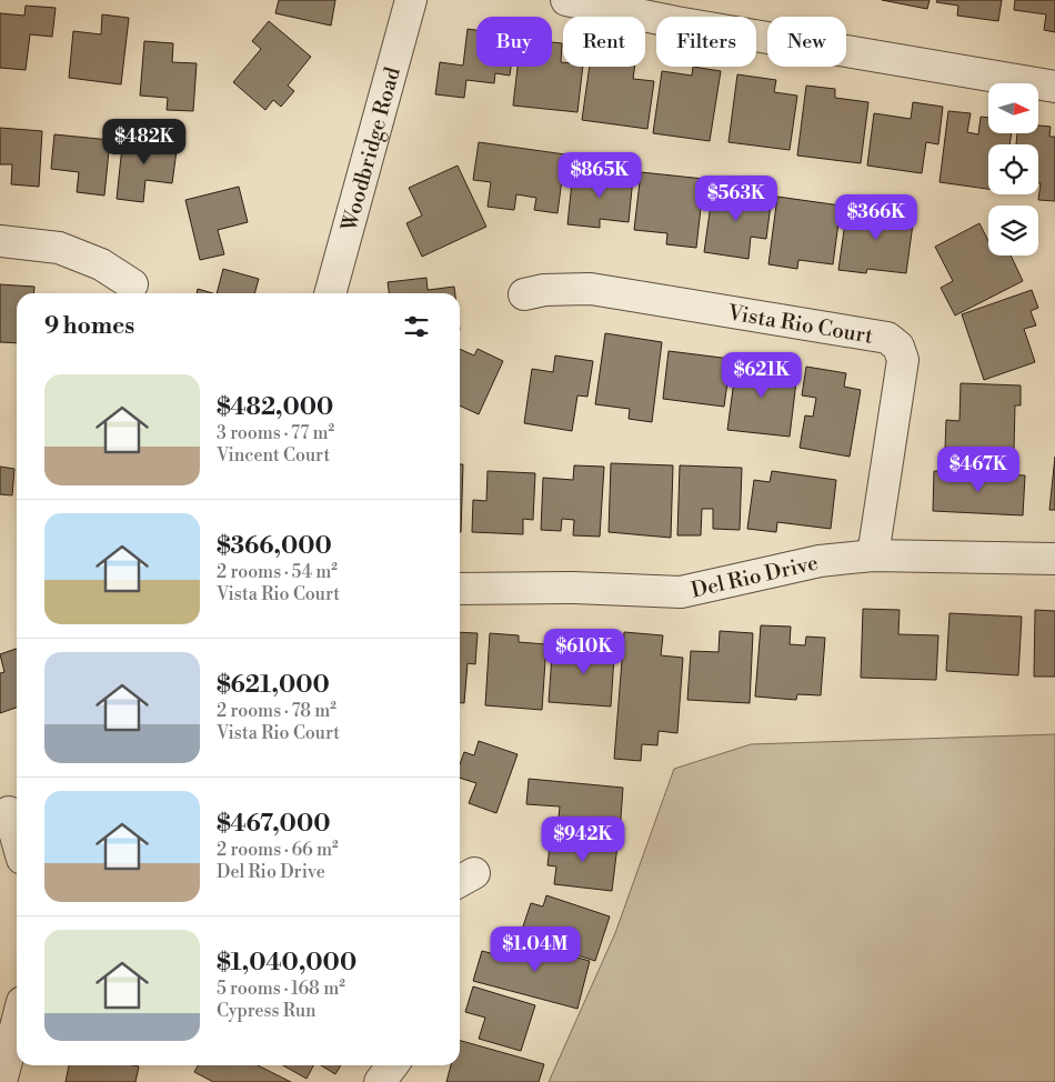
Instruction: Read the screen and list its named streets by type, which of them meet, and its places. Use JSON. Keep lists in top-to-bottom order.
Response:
{
  "streets": {
    "street": ["Woodbridge Road", "Vista Rio Court", "Del Rio Drive"]
  },
  "crossings": [
    ["Vista Rio Court", "Del Rio Drive"]
  ],
  "north": "right",
  "page": {
    "chip": [
      "Buy",
      "Rent",
      "Filters",
      "New"
    ],
    "price": [
      "$482K",
      "$865K",
      "$563K",
      "$366K",
      "$621K",
      "$467K",
      "$610K",
      "$942K",
      "$1.04M"
    ],
    "heading": "9 homes",
    "list": [
      {
        "name": "$482,000",
        "note": "3 rooms · 77 m² · Vincent Court"
      },
      {
        "name": "$366,000",
        "note": "2 rooms · 54 m² · Vista Rio Court"
      },
      {
        "name": "$621,000",
        "note": "2 rooms · 78 m² · Vista Rio Court"
      },
      {
        "name": "$467,000",
        "note": "2 rooms · 66 m² · Del Rio Drive"
      },
      {
        "name": "$1,040,000",
        "note": "5 rooms · 168 m² · Cypress Run"
      }
    ]
  }
}
